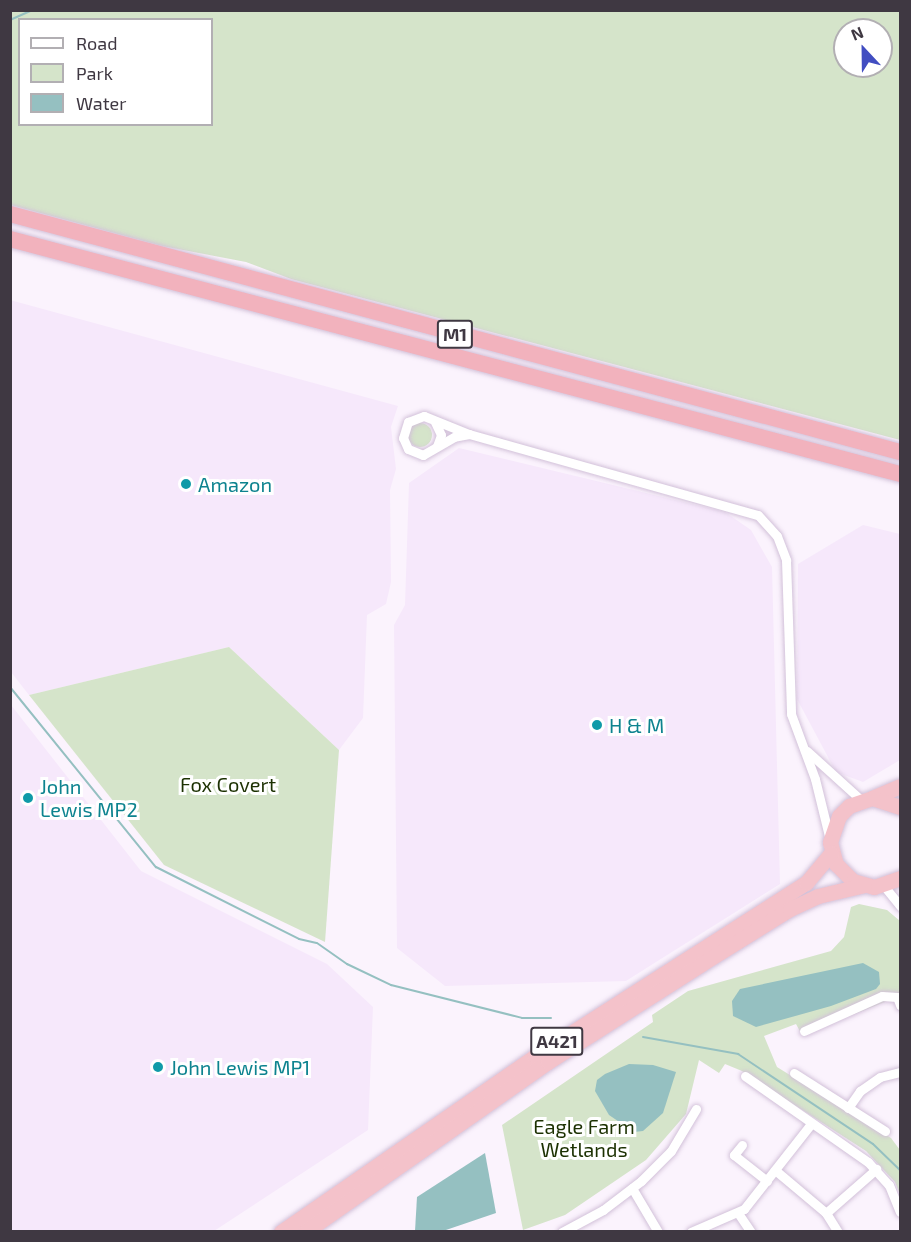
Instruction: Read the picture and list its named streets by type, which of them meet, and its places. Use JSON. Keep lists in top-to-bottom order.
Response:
{
  "streets": {
    "highway": ["M1", "A421"]
  },
  "parks": ["Fox Covert", "Eagle Farm Wetlands"],
  "places": [
    "Amazon",
    "H & M",
    "John Lewis MP2",
    "John Lewis MP1"
  ],
  "legend": ["Road", "Park", "Water"],
  "north": "top"
}
